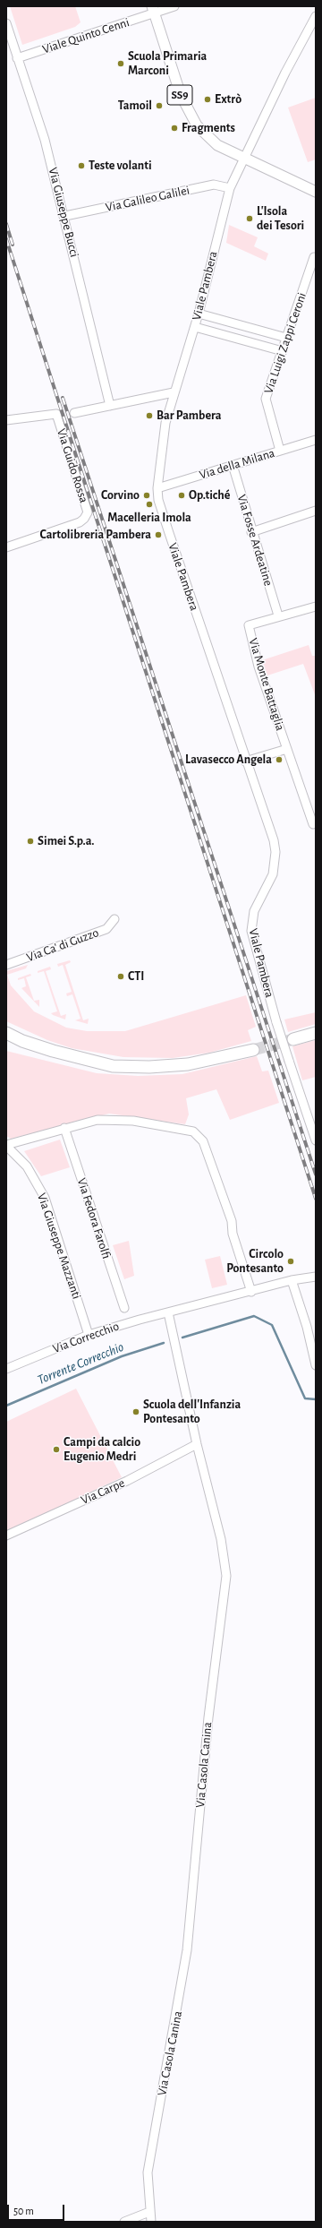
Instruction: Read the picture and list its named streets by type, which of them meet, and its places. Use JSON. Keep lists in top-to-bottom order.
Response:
{
  "streets": {
    "main road": ["SS9"],
    "street": [
      "Viale Quinto Cenni",
      "Via Galileo Galilei",
      "Via Giuseppe Bucci",
      "Viale Pambera",
      "Via Luigi Zappi Ceroni",
      "Via della Milana",
      "Via Guido Rossa",
      "Via Fosse Ardeatine",
      "Via Monte Battaglia",
      "Via Ca' di Guzzo",
      "Via Fedora Farolfi",
      "Via Giuseppe Mazzanti",
      "Via Correcchio",
      "Via Carpe",
      "Via Casola Canina"
    ]
  },
  "crossings": [
    ["Viale Quinto Cenni", "SS9"],
    ["Viale Quinto Cenni", "Via Giuseppe Bucci"],
    ["SS9", "Viale Pambera"],
    ["Via Galileo Galilei", "Via Giuseppe Bucci"],
    ["Via Galileo Galilei", "Viale Pambera"],
    ["Viale Pambera", "Via della Milana"],
    ["Via Luigi Zappi Ceroni", "Via della Milana"],
    ["Via della Milana", "Via Fosse Ardeatine"],
    ["Via Fosse Ardeatine", "Via Monte Battaglia"],
    ["Via Giuseppe Mazzanti", "Via Correcchio"],
    ["Via Correcchio", "Via Casola Canina"],
    ["Via Carpe", "Via Casola Canina"]
  ],
  "water": ["Torrente Correcchio"],
  "places": [
    "Scuola Primaria Marconi",
    "Extrò",
    "Tamoil",
    "Fragments",
    "Teste volanti",
    "L'Isola dei Tesori",
    "Bar Pambera",
    "Corvino",
    "Op.tiché",
    "Macelleria Imola",
    "Cartolibreria Pambera",
    "Lavasecco Angela",
    "Simei S.p.a.",
    "CTI",
    "Circolo Pontesanto",
    "Scuola dell'Infanzia Pontesanto",
    "Campi da calcio Eugenio Medri"
  ],
  "scale_bar": "50 m"
}
